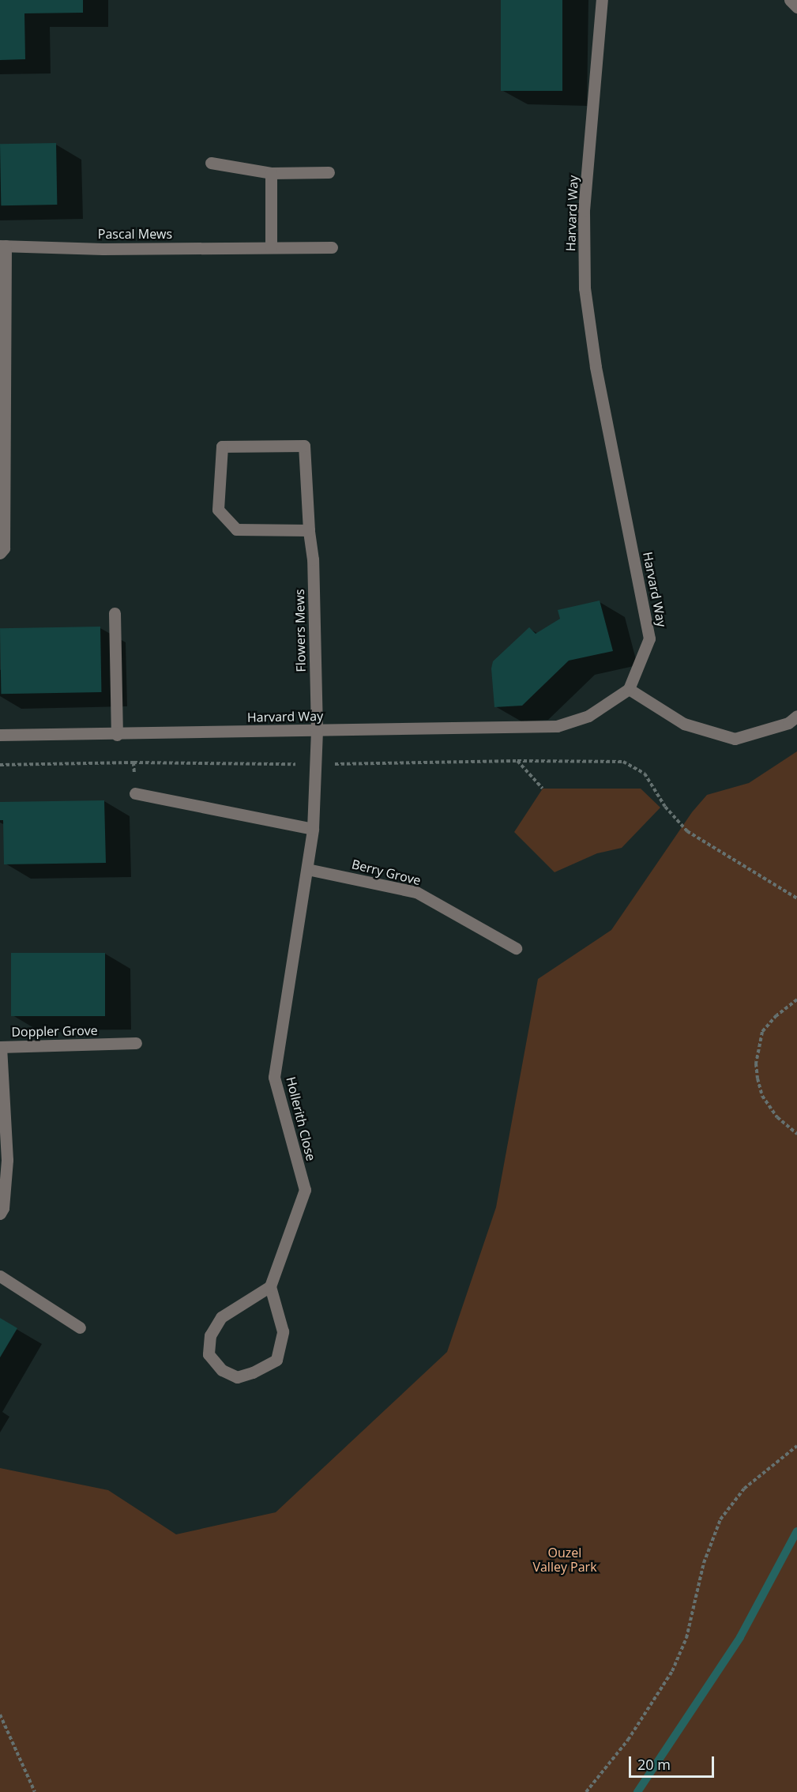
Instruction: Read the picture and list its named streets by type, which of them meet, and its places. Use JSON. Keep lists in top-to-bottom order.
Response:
{
  "streets": {
    "street": [
      "Harvard Way",
      "Pascal Mews",
      "Flowers Mews",
      "Berry Grove",
      "Doppler Grove",
      "Hollerith Close"
    ]
  },
  "crossings": [
    ["Harvard Way", "Flowers Mews"],
    ["Berry Grove", "Hollerith Close"]
  ],
  "parks": ["Ouzel Valley Park"],
  "scale_bar": "20 m"
}
